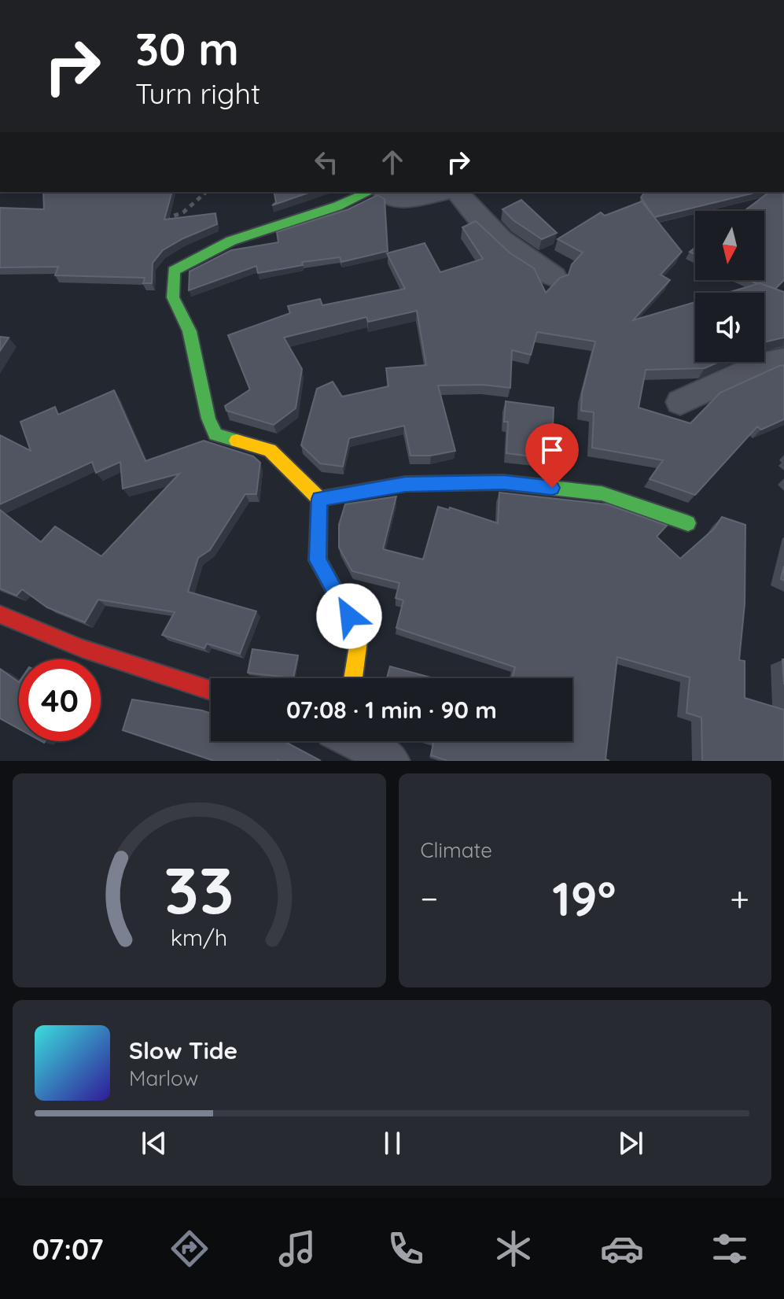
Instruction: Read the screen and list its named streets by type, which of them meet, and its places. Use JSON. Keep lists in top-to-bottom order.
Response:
{
  "north": "bottom",
  "page": {
    "turn": ["30 m", "Turn right"],
    "limit": "40",
    "trip": "07:08 · 1 min · 90 m",
    "tile": "Climate",
    "heat": ["−", "19°", "+"],
    "song": ["Slow Tide", "Marlow"],
    "tabs": "07:07",
    "gauge": ["33", "km/h"]
  }
}
